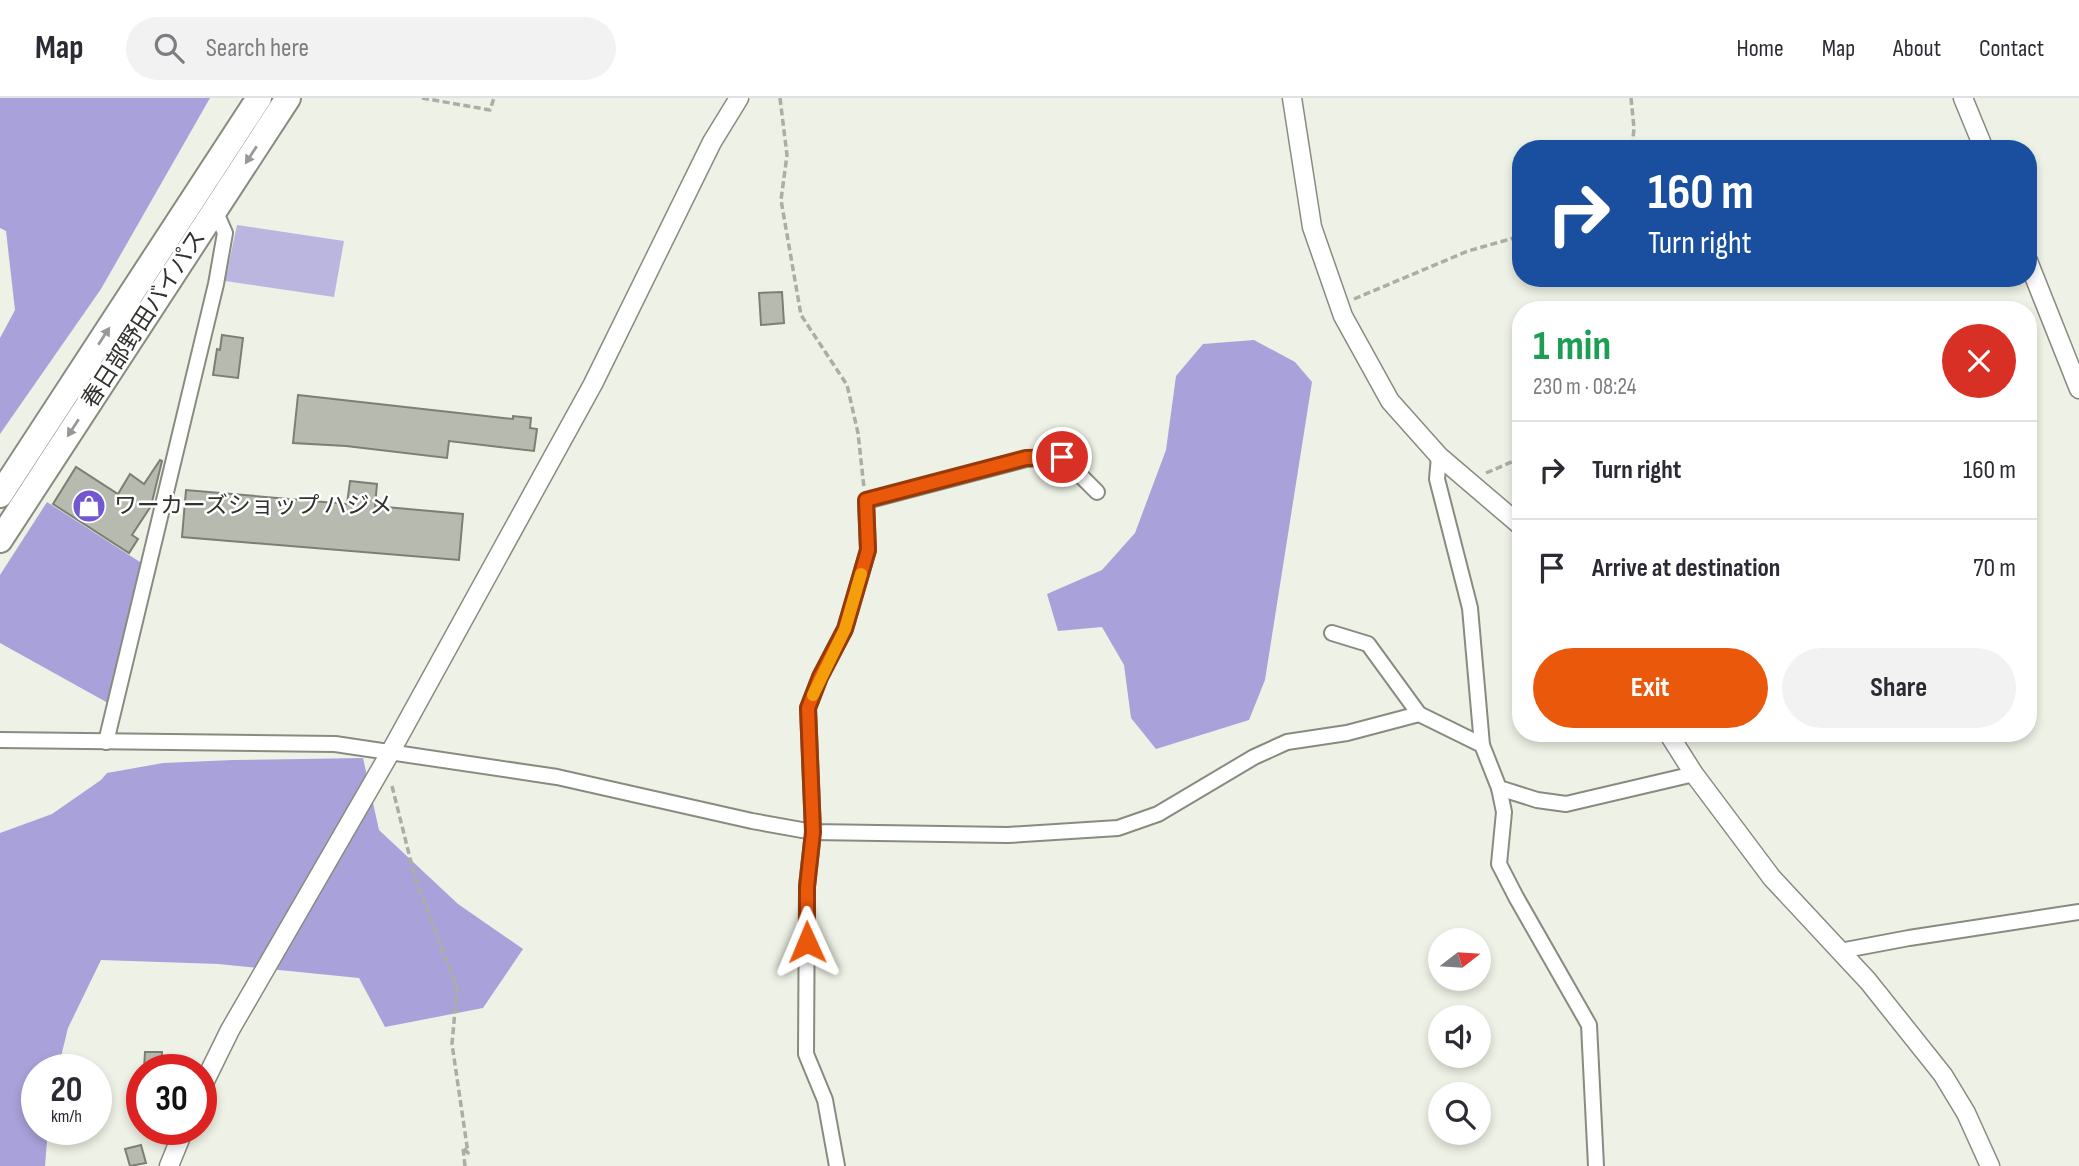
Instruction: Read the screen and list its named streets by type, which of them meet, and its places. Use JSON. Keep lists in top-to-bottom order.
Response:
{
  "streets": {
    "highway": ["春日部野田バイパス"]
  },
  "places": {
    "shop": ["ワーカーズショップ ハジメ"]
  },
  "north": "right",
  "page": {
    "header": "Map",
    "search": "Search here",
    "nav": [
      "Home",
      "Map",
      "About",
      "Contact"
    ],
    "turn": ["160 m", "Turn right"],
    "heading": ["1 min", "230 m · 08:24"],
    "list": [
      {
        "name": "Turn right",
        "value": "160 m"
      },
      {
        "name": "Arrive at destination",
        "value": "70 m"
      }
    ],
    "buttons": ["Exit", "Share"],
    "speed": "20 km/h",
    "limit": "30"
  }
}
